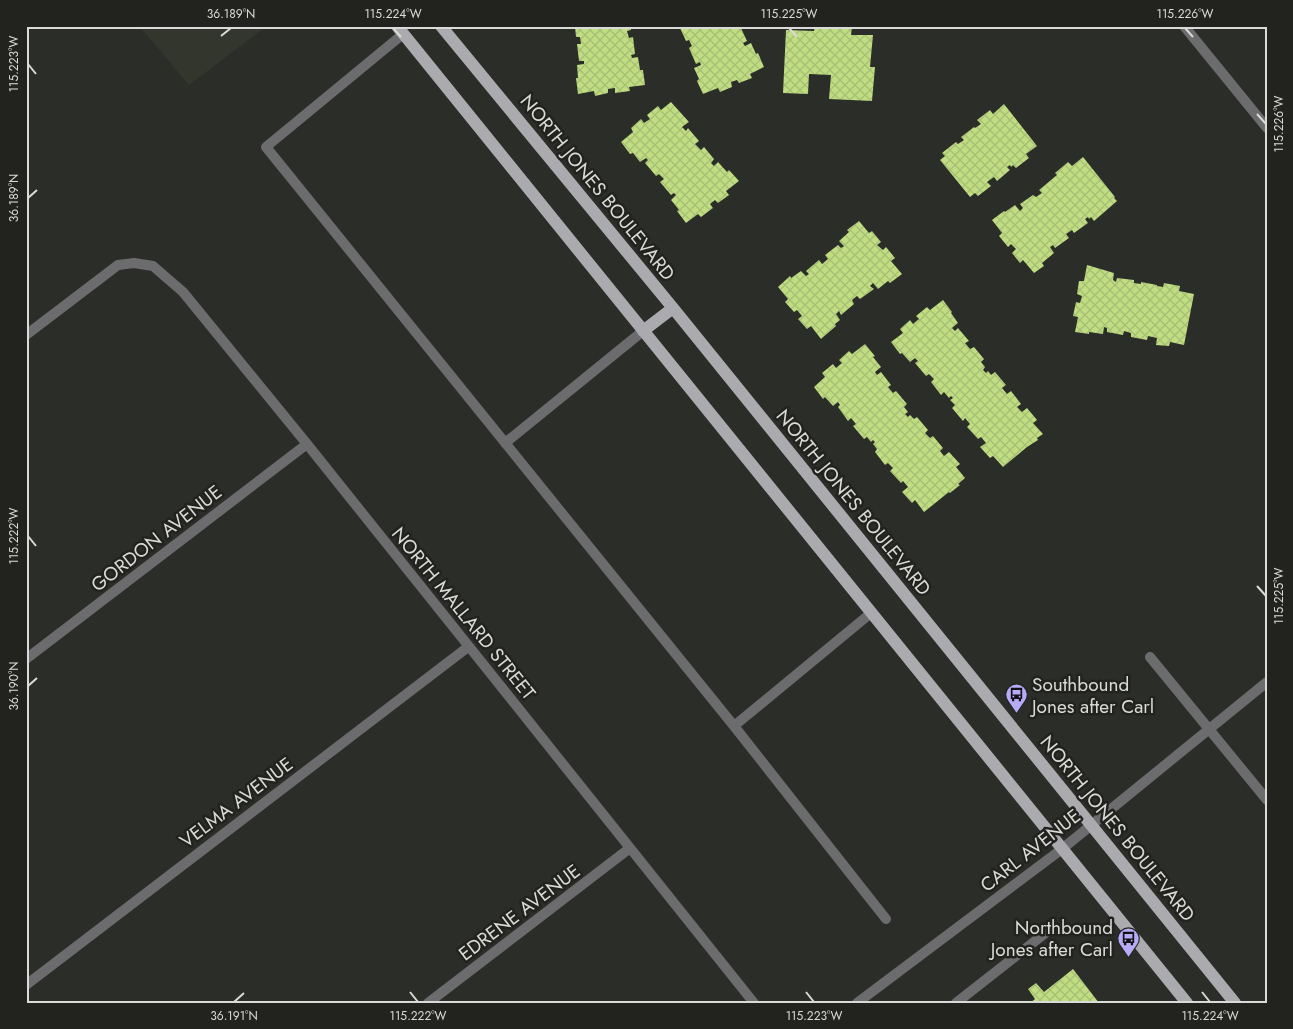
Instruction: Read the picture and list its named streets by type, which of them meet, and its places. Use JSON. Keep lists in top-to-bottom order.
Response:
{
  "streets": {
    "main road": ["NORTH JONES BOULEVARD"],
    "street": [
      "GORDON AVENUE",
      "NORTH MALLARD STREET",
      "VELMA AVENUE",
      "CARL AVENUE",
      "EDRENE AVENUE"
    ]
  },
  "crossings": [
    ["NORTH JONES BOULEVARD", "CARL AVENUE"],
    ["GORDON AVENUE", "NORTH MALLARD STREET"],
    ["NORTH MALLARD STREET", "VELMA AVENUE"],
    ["NORTH MALLARD STREET", "EDRENE AVENUE"]
  ],
  "places": {
    "bus stop": ["Southbound Jones after Carl", "Northbound Jones after Carl"]
  },
  "coordinates": [
    "36.189°N",
    "115.224°W",
    "115.225°W",
    "115.226°W",
    "115.223°W",
    "115.222°W",
    "36.190°N",
    "36.191°N"
  ]
}
